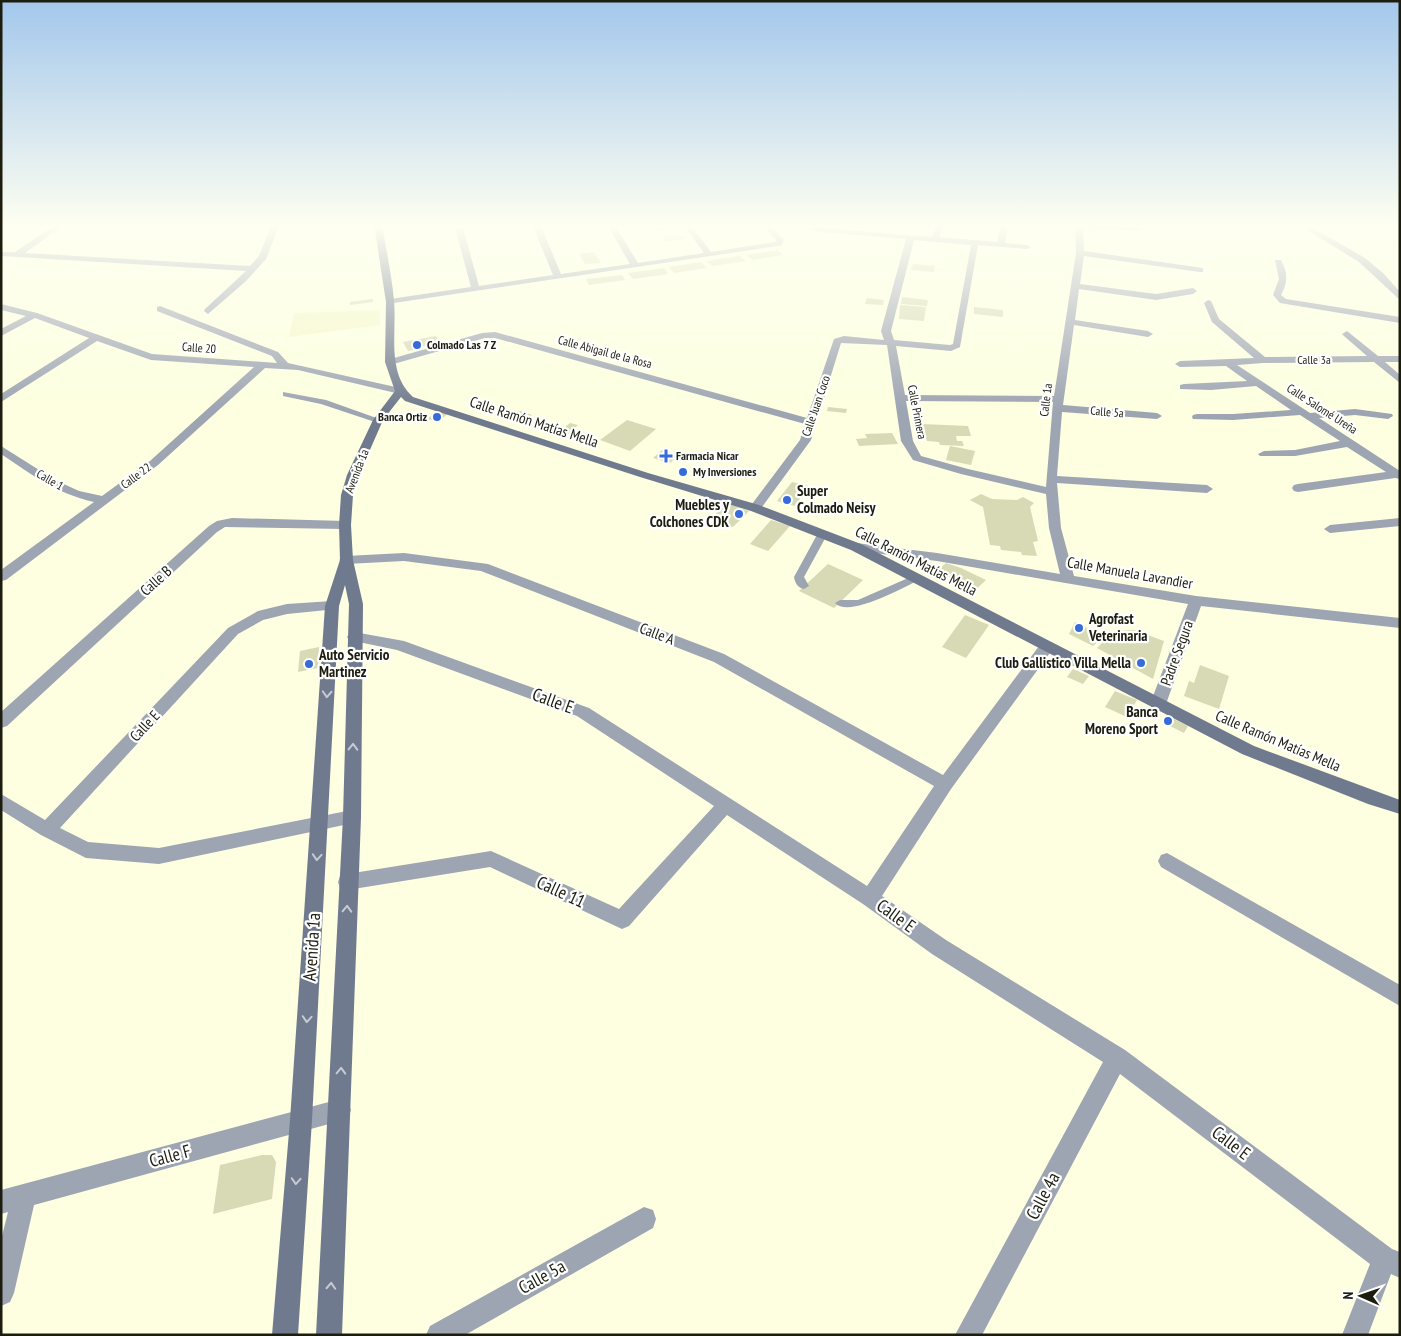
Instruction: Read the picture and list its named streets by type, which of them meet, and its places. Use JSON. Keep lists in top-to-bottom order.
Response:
{
  "streets": {
    "main road": ["Calle Ramón Matías Mella", "Avenida 1a"],
    "street": [
      "Calle 20",
      "Calle Abigail de la Rosa",
      "Calle 3a",
      "Calle 1a",
      "Calle Juan Coco",
      "Calle Salomé Ureña",
      "Calle Primera",
      "Calle 5a",
      "Calle 22",
      "Calle 1",
      "Calle Manuela Lavandier",
      "Calle B",
      "Calle A",
      "Padre Segura",
      "Calle E",
      "Calle 11",
      "Calle F",
      "Calle 4a"
    ]
  },
  "crossings": [
    ["Calle 20", "Calle Ramón Matías Mella"],
    ["Calle 20", "Avenida 1a"],
    ["Calle 20", "Calle 22"],
    ["Calle Abigail de la Rosa", "Calle Juan Coco"],
    ["Calle 3a", "Calle Salomé Ureña"],
    ["Calle 1a", "Calle Primera"],
    ["Calle 1a", "Calle 5a"],
    ["Calle 1a", "Calle Manuela Lavandier"],
    ["Calle Juan Coco", "Calle Primera"],
    ["Calle Juan Coco", "Calle Ramón Matías Mella"],
    ["Calle Primera", "Calle 5a"],
    ["Calle Ramón Matías Mella", "Avenida 1a"],
    ["Calle Ramón Matías Mella", "Calle Manuela Lavandier"],
    ["Calle Ramón Matías Mella", "Padre Segura"],
    ["Avenida 1a", "Calle B"],
    ["Avenida 1a", "Calle A"],
    ["Avenida 1a", "Calle E"],
    ["Avenida 1a", "Calle 11"],
    ["Avenida 1a", "Calle F"],
    ["Calle 22", "Calle 1"],
    ["Calle Manuela Lavandier", "Padre Segura"],
    ["Calle E", "Calle 11"],
    ["Calle E", "Calle 4a"]
  ],
  "places": {
    "other": [
      "Colmado Las 7 Z",
      "Banca Ortiz",
      "My Inversiones",
      "Super Colmado Neisy",
      "Muebles y Colchones CDK",
      "Agrofast Veterinaria",
      "Club Gallistico Villa Mella",
      "Auto Servicio Martinez",
      "Banca Moreno Sport"
    ],
    "health": ["Farmacia Nicar"]
  },
  "north": "left"
}
